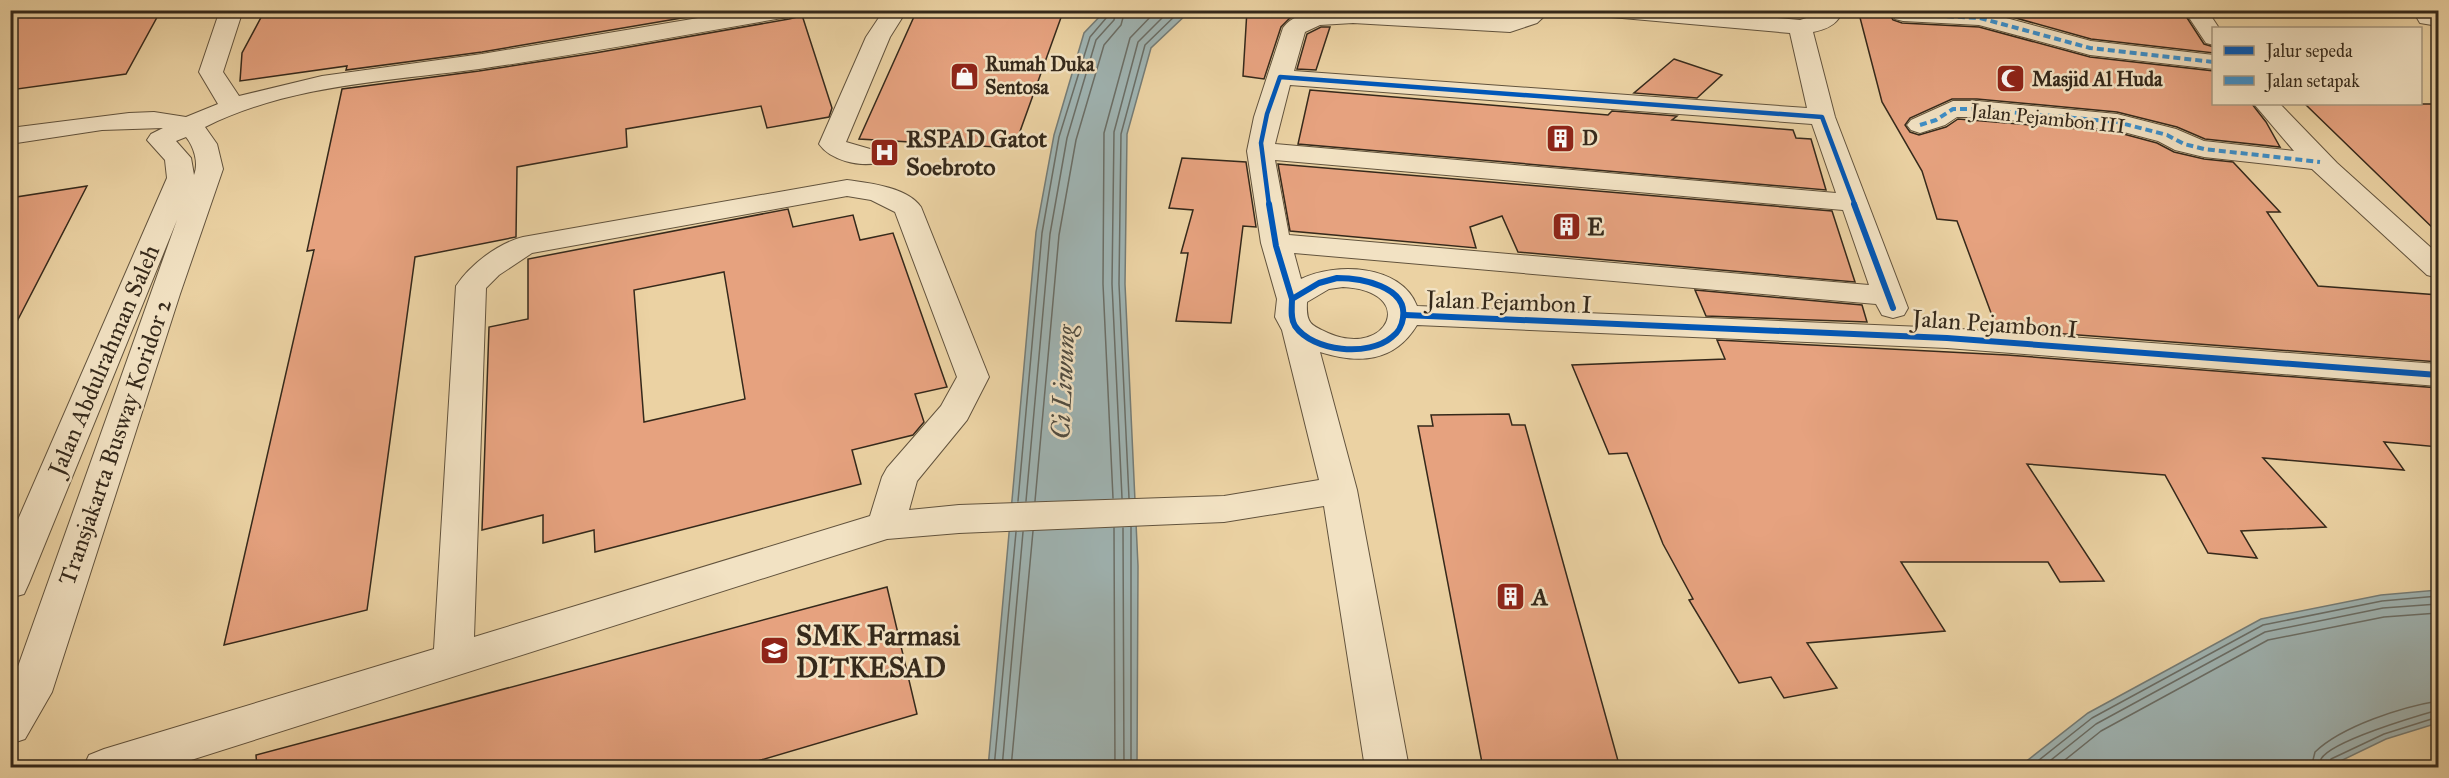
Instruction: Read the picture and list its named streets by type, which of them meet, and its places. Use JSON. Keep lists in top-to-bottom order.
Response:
{
  "streets": {
    "street": [
      "Jalan Pejambon III",
      "Jalan Pejambon I",
      "Jalan Abdulrahman Saleh",
      "Transjakarta Busway Koridor 2"
    ]
  },
  "crossings": [
    ["Jalan Abdulrahman Saleh", "Transjakarta Busway Koridor 2"]
  ],
  "water": ["Ci Liwung"],
  "places": {
    "shop": ["Rumah Duka Sentosa"],
    "mosque": ["Masjid Al Huda"],
    "building": ["D", "E", "A"],
    "hospital": ["RSPAD Gatot Soebroto"],
    "school or university": ["SMK Farmasi DITKESAD"]
  },
  "legend": ["Jalur sepeda", "Jalan setapak"]
}
